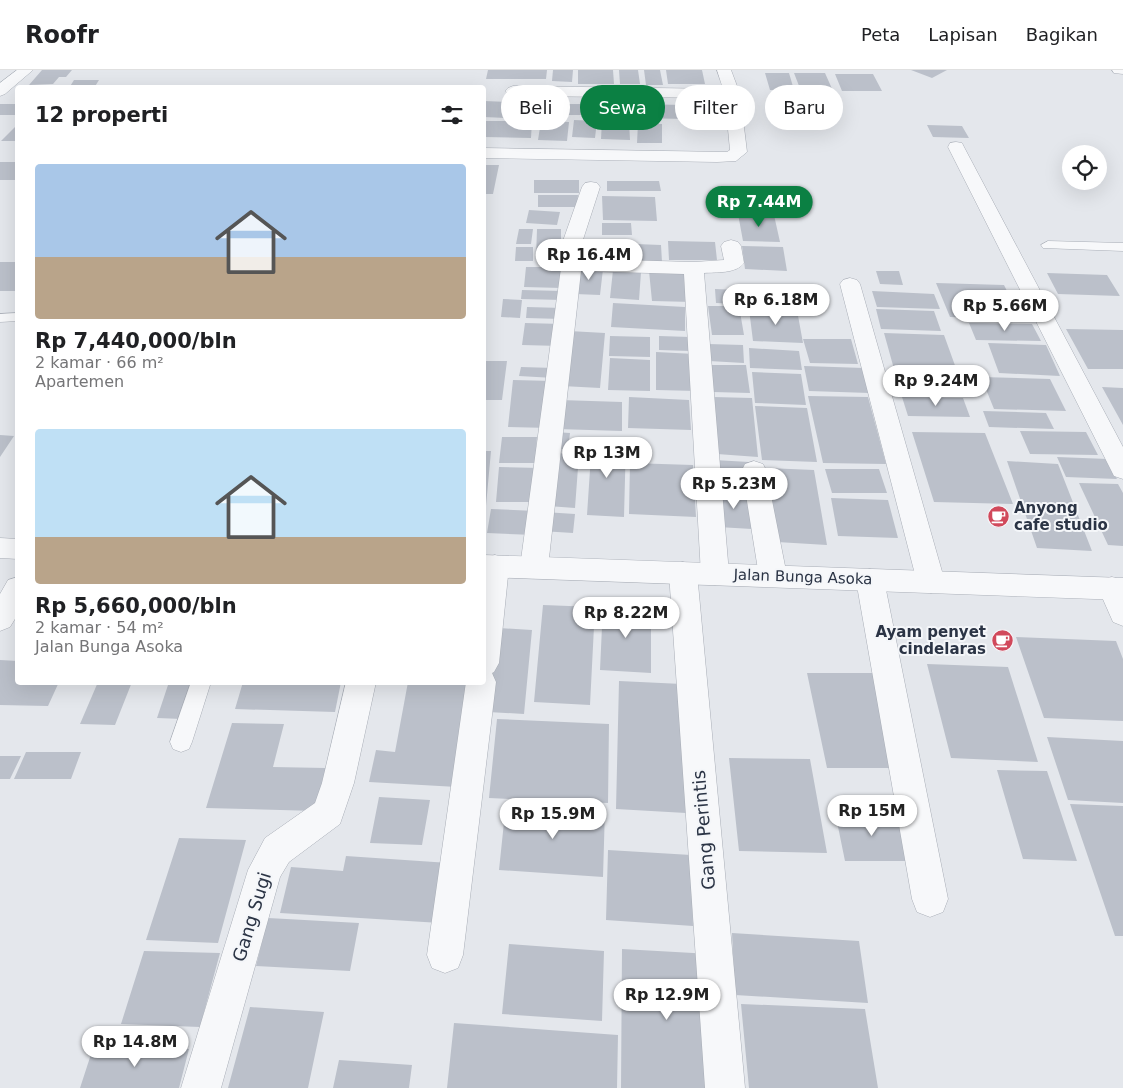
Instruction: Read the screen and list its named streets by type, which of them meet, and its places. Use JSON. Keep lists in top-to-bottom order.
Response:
{
  "streets": {
    "street": ["Jalan Bunga Asoka", "Gang Perintis", "Gang Sugi"]
  },
  "crossings": [
    ["Jalan Bunga Asoka", "Gang Perintis"]
  ],
  "places": {
    "cafe": ["Anyong cafe studio", "Ayam penyet cindelaras"]
  },
  "page": {
    "header": "Roofr",
    "nav": ["Peta", "Lapisan", "Bagikan"],
    "chip": [
      "Beli",
      "Sewa",
      "Filter",
      "Baru"
    ],
    "heading": "12 properti",
    "list": [
      {
        "name": "Rp 7,440,000/bln",
        "note": "2 kamar · 66 m² · Apartemen"
      },
      {
        "name": "Rp 5,660,000/bln",
        "note": "2 kamar · 54 m² · Jalan Bunga Asoka"
      }
    ],
    "price": [
      "Rp 7.44M",
      "Rp 16.4M",
      "Rp 6.18M",
      "Rp 5.66M",
      "Rp 9.24M",
      "Rp 13M",
      "Rp 5.23M",
      "Rp 8.22M",
      "Rp 15M",
      "Rp 15.9M",
      "Rp 12.9M",
      "Rp 14.8M"
    ]
  }
}
